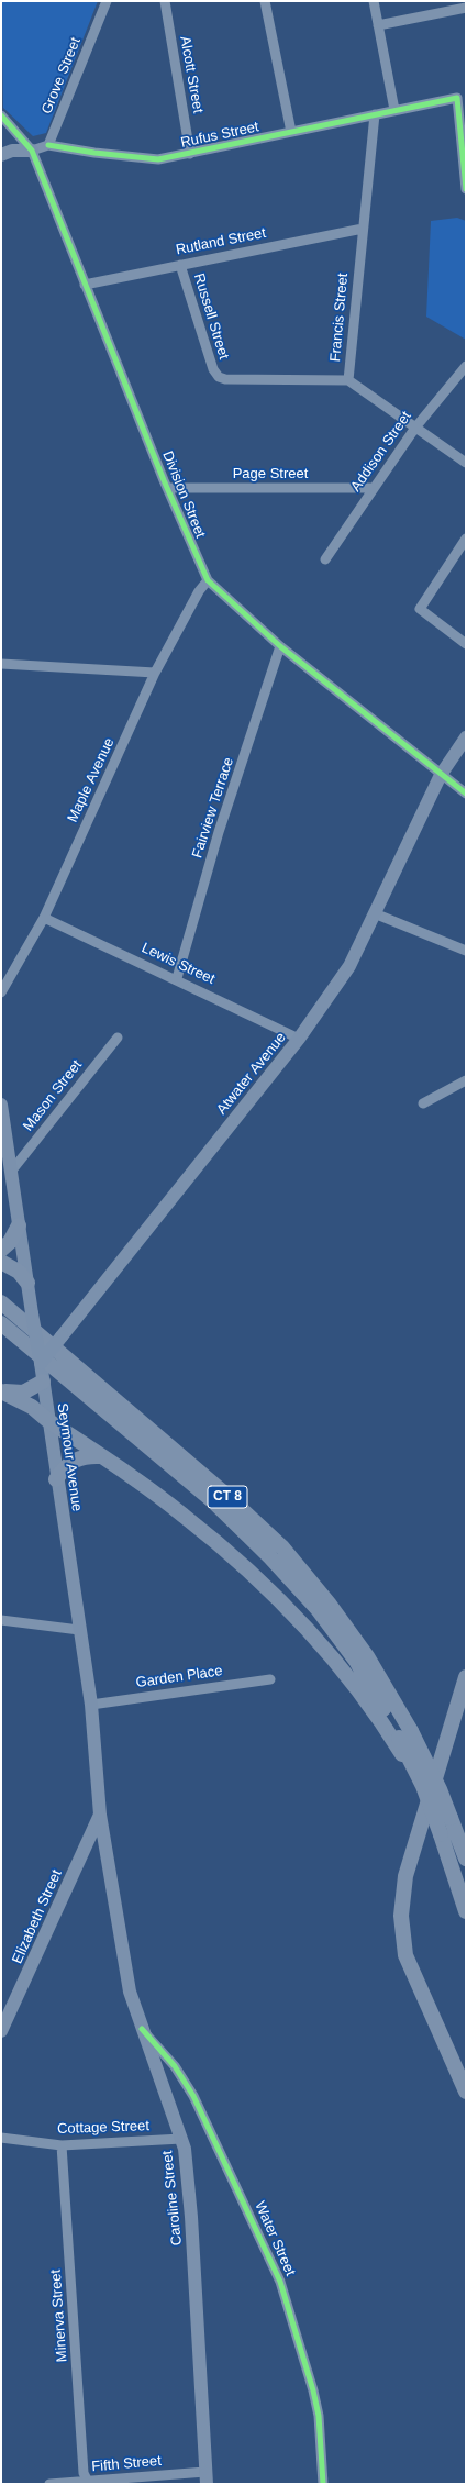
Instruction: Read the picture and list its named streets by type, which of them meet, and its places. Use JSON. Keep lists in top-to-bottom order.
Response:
{
  "streets": {
    "highway": ["CT 8"],
    "main road": [
      "Atwater Avenue",
      "Seymour Avenue",
      "Elizabeth Street",
      "Caroline Street"
    ],
    "street": [
      "Alcott Street",
      "Grove Street",
      "Rufus Street",
      "Rutland Street",
      "Russell Street",
      "Francis Street",
      "Addison Street",
      "Page Street",
      "Division Street",
      "Maple Avenue",
      "Fairview Terrace",
      "Lewis Street",
      "Mason Street",
      "Garden Place",
      "Cottage Street",
      "Water Street",
      "Minerva Street",
      "Fifth Street"
    ]
  },
  "crossings": [
    ["Alcott Street", "Rufus Street"],
    ["Grove Street", "Rufus Street"],
    ["Rufus Street", "Francis Street"],
    ["Rutland Street", "Russell Street"],
    ["Rutland Street", "Francis Street"],
    ["Rutland Street", "Division Street"],
    ["Russell Street", "Francis Street"],
    ["Francis Street", "Addison Street"],
    ["Addison Street", "Page Street"],
    ["Page Street", "Division Street"],
    ["Division Street", "Maple Avenue"],
    ["Division Street", "Fairview Terrace"],
    ["Division Street", "Atwater Avenue"],
    ["Maple Avenue", "Lewis Street"],
    ["Fairview Terrace", "Lewis Street"],
    ["Lewis Street", "Atwater Avenue"],
    ["Atwater Avenue", "Seymour Avenue"],
    ["Mason Street", "Seymour Avenue"],
    ["Seymour Avenue", "Garden Place"],
    ["Seymour Avenue", "Elizabeth Street"],
    ["Seymour Avenue", "Caroline Street"],
    ["Elizabeth Street", "Caroline Street"],
    ["Cottage Street", "Caroline Street"],
    ["Cottage Street", "Minerva Street"],
    ["Caroline Street", "Water Street"],
    ["Caroline Street", "Fifth Street"],
    ["Minerva Street", "Fifth Street"]
  ]
}
